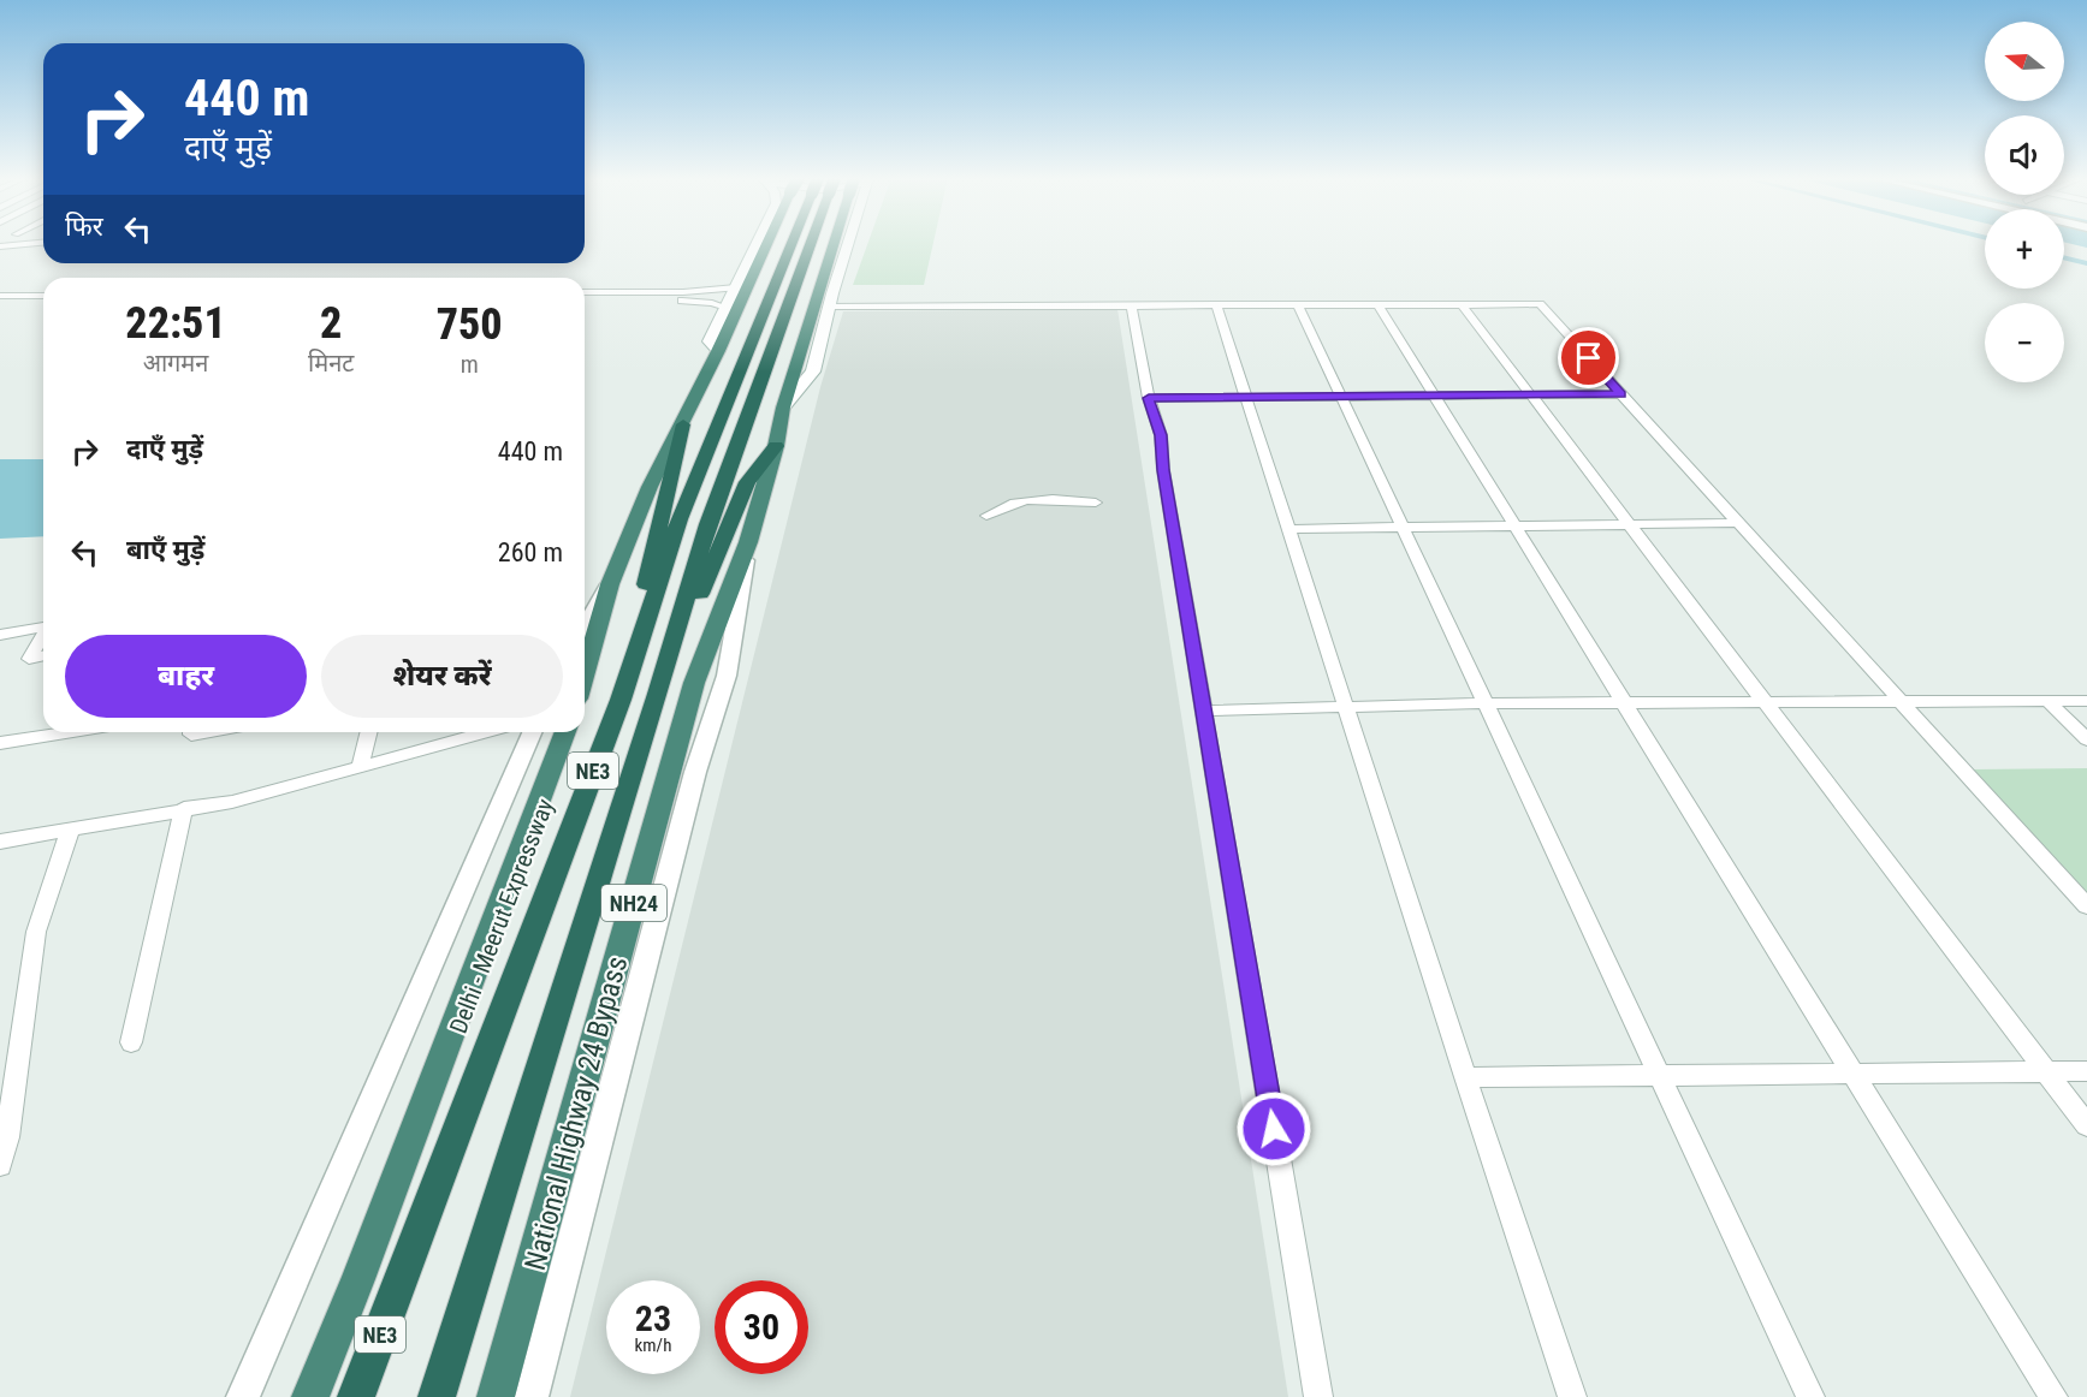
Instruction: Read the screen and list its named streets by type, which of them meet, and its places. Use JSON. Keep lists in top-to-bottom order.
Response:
{
  "streets": {
    "highway": [
      "NE3",
      "NH24",
      "Delhi - Meerut Expressway",
      "National Highway 24 Bypass"
    ]
  },
  "north": "left",
  "page": {
    "map_buttons": ["+", "−"],
    "turn": ["440 m", "दाएँ मुड़ें"],
    "then": "फिर",
    "eta": [
      "22:51",
      "आगमन",
      "2",
      "मिनट",
      "750",
      "m"
    ],
    "list": [
      {
        "name": "दाएँ मुड़ें",
        "value": "440 m"
      },
      {
        "name": "बाएँ मुड़ें",
        "value": "260 m"
      }
    ],
    "buttons": ["बाहर", "शेयर करें"],
    "speed": "23 km/h",
    "limit": "30"
  }
}
